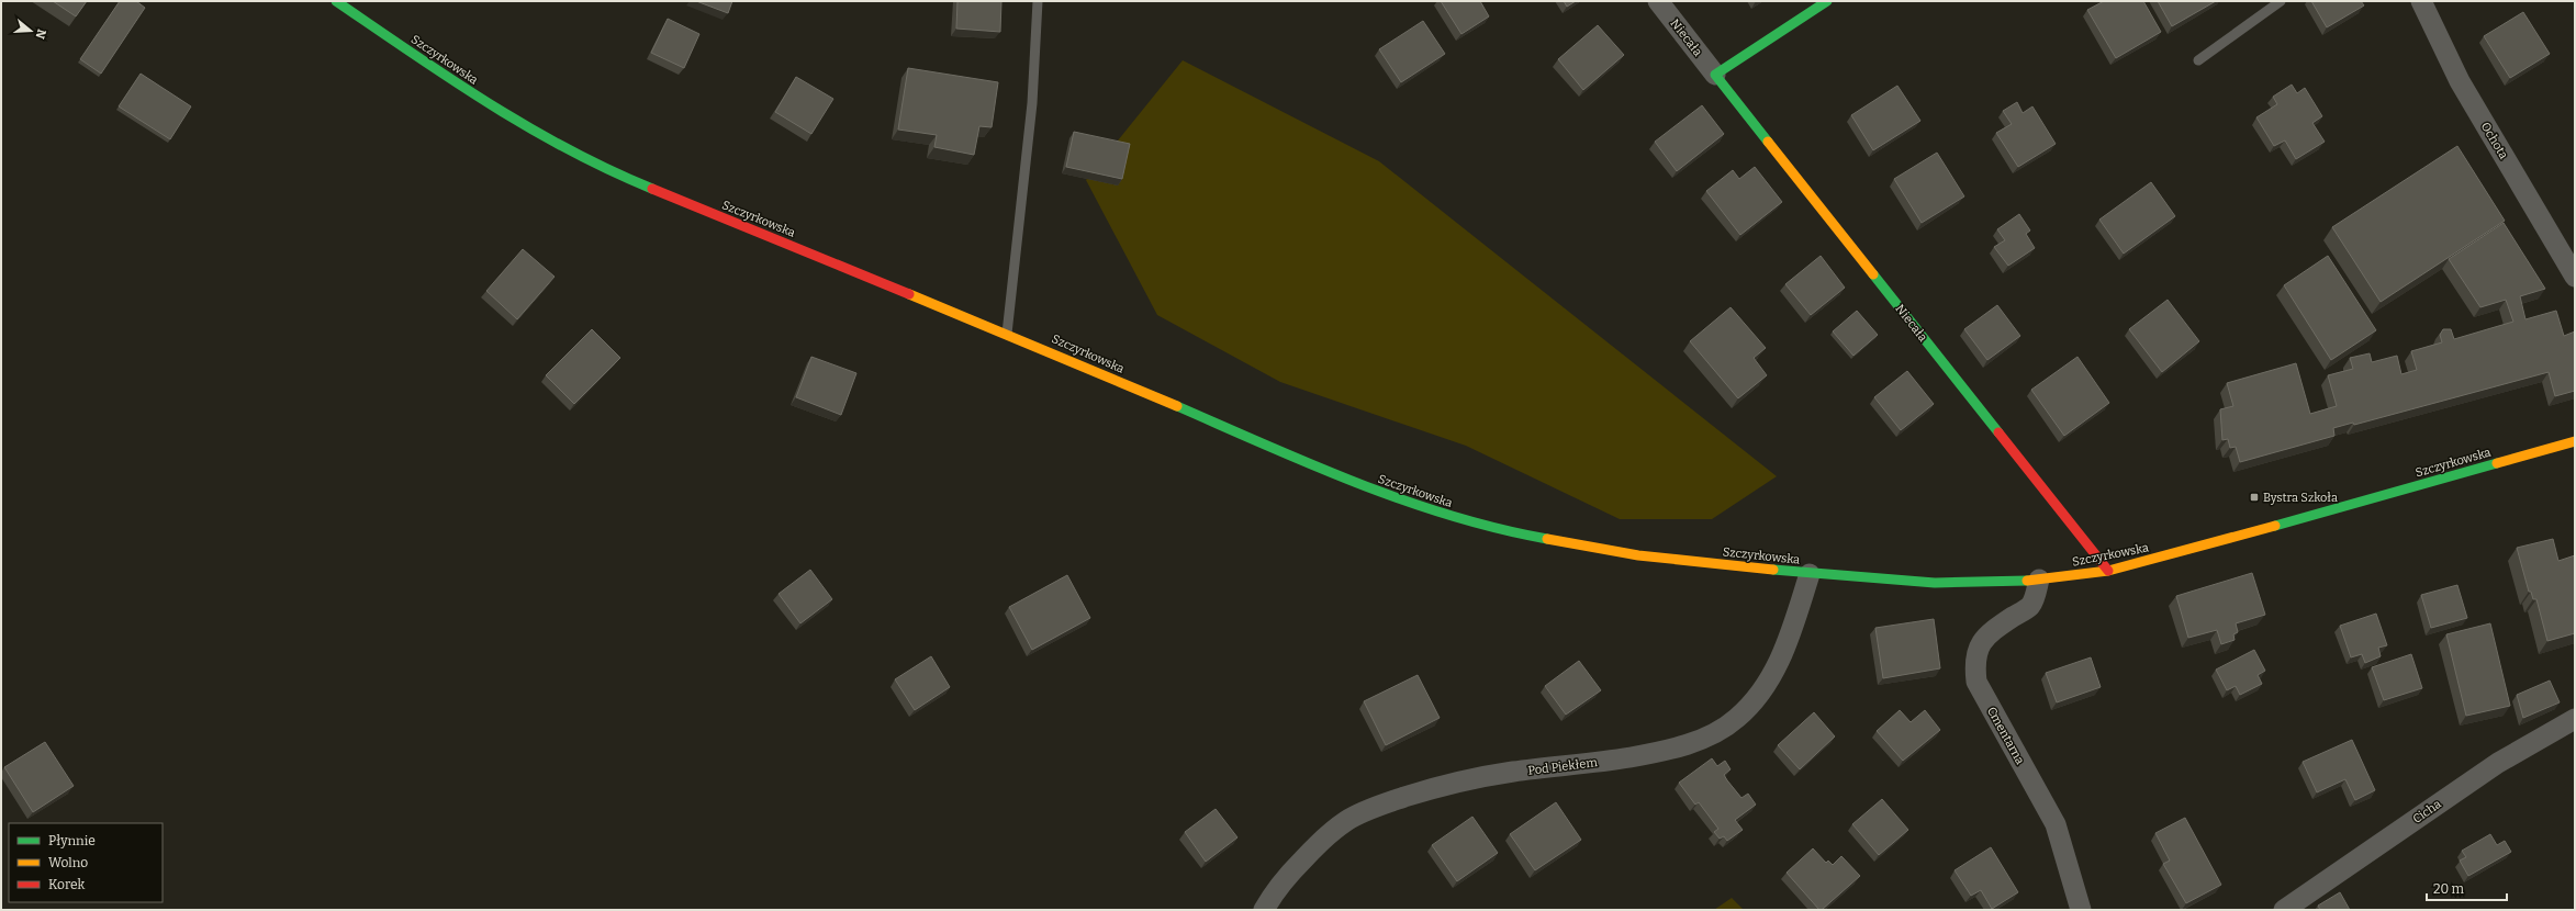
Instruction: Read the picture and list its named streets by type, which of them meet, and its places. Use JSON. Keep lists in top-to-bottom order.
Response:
{
  "streets": {
    "main road": ["Niecała", "Szczyrkowska"],
    "street": [
      "Ochota",
      "Cmentarna",
      "Pod Piekłem",
      "Cicha"
    ]
  },
  "crossings": [
    ["Niecała", "Szczyrkowska"],
    ["Szczyrkowska", "Cmentarna"],
    ["Szczyrkowska", "Pod Piekłem"]
  ],
  "places": {
    "transit": ["Bystra Szkoła"]
  },
  "legend": ["Płynnie", "Wolno", "Korek"],
  "scale_bar": "20 m",
  "north": "right"
}
